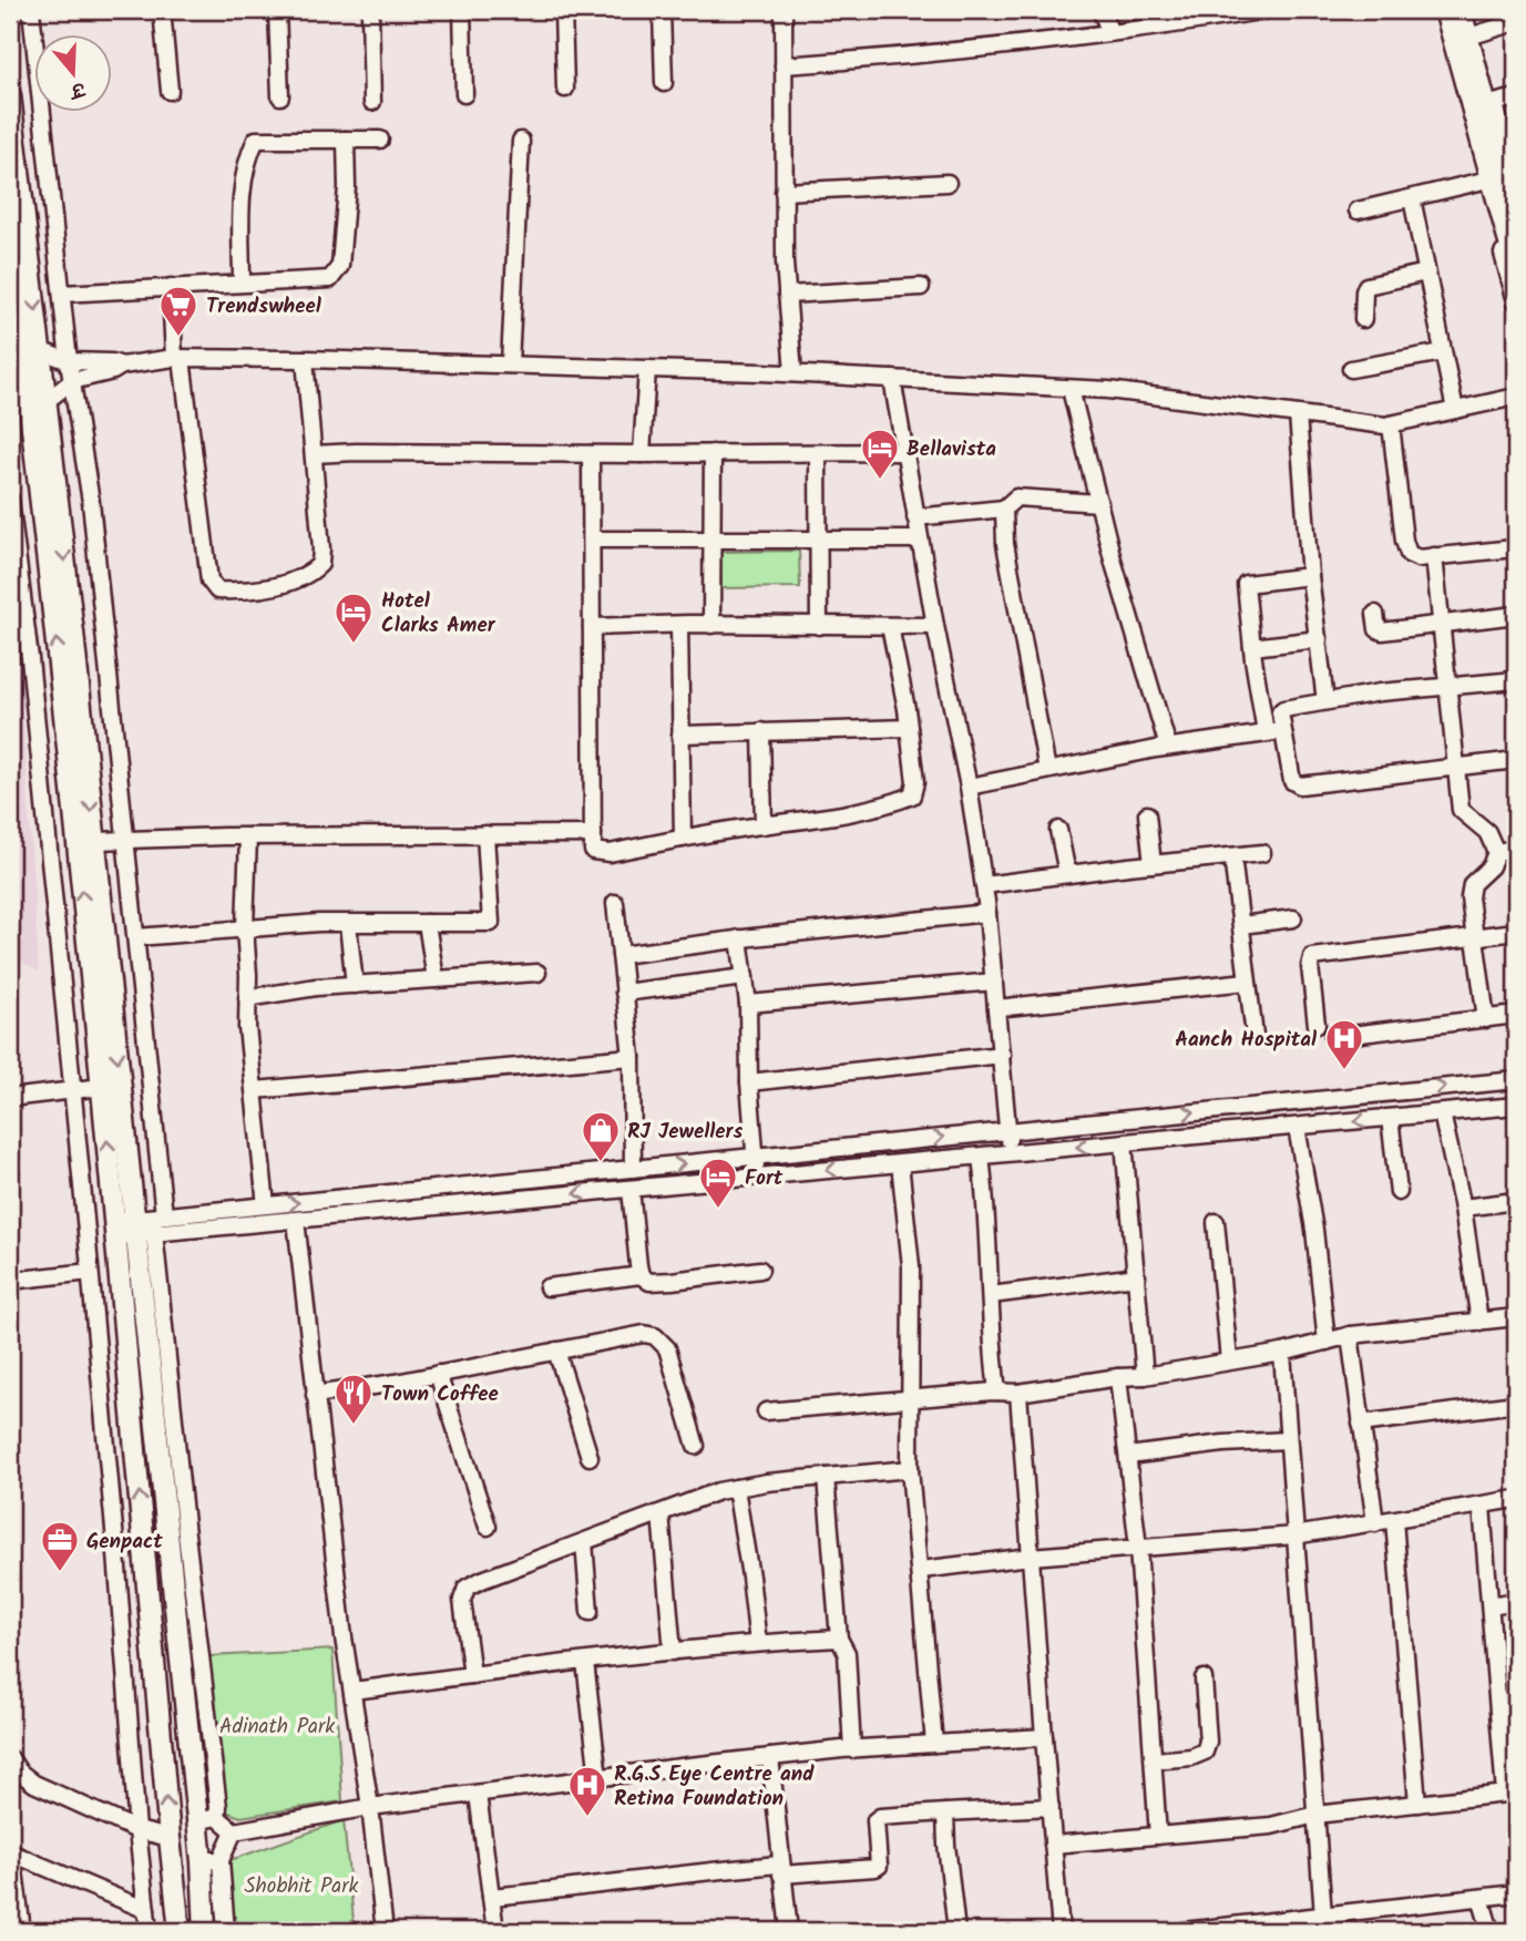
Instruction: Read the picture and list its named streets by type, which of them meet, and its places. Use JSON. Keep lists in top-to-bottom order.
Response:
{
  "parks": ["Adinath Park", "Shobhit Park"],
  "places": {
    "supermarket": ["Trendswheel"],
    "hotel": ["Bellavista", "Hotel Clarks Amer", "Fort"],
    "hospital": ["Aanch Hospital", "R.G.S Eye Centre and Retina Foundation"],
    "shop": ["RJ Jewellers"],
    "restaurant": ["Town Coffee"],
    "office": ["Genpact"]
  },
  "north": "bottom"
}
